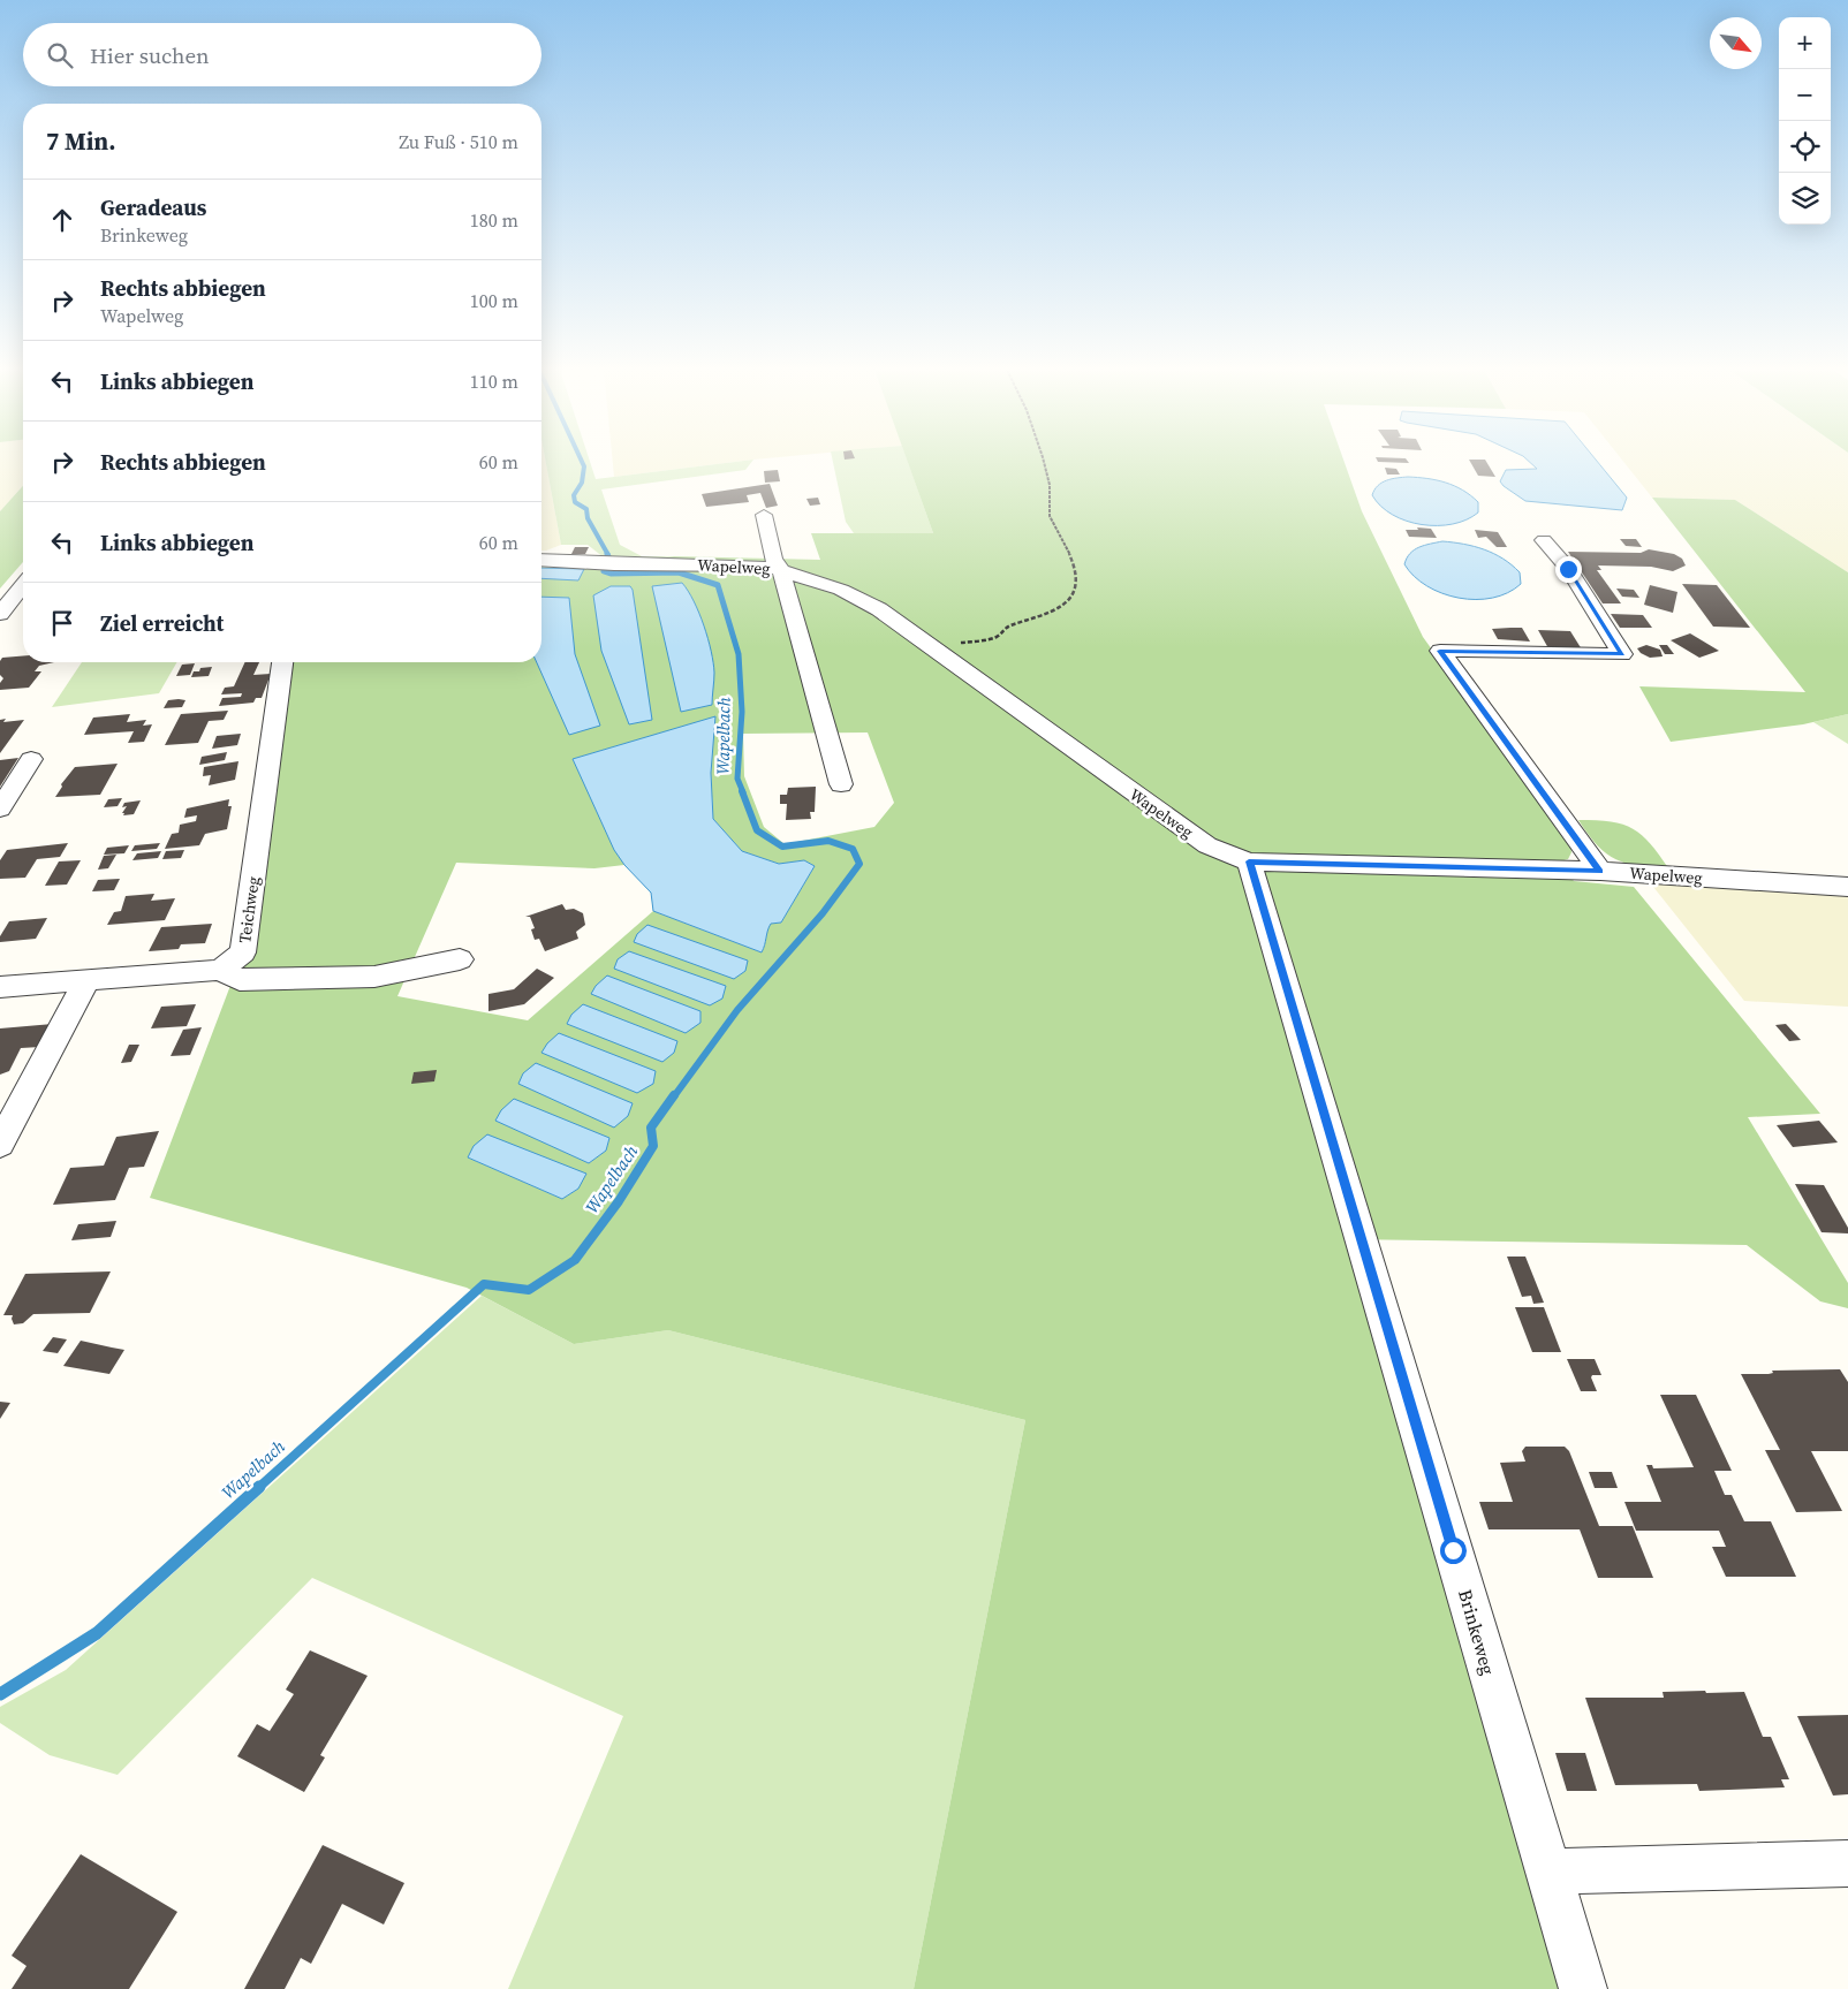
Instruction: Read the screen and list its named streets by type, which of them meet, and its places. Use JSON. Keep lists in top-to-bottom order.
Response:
{
  "streets": {
    "street": ["Wapelweg", "Teichweg", "Brinkeweg"]
  },
  "crossings": [
    ["Wapelweg", "Brinkeweg"]
  ],
  "water": ["Wapelbach"],
  "north": "bottom right",
  "page": {
    "map_buttons": ["+", "−"],
    "search": "Hier suchen",
    "heading": ["7 Min.", "Zu Fuß · 510 m"],
    "list": [
      ["Geradeaus", "Brinkeweg", "180 m"],
      ["Rechts abbiegen", "Wapelweg", "100 m"],
      ["Links abbiegen", "110 m"],
      ["Rechts abbiegen", "60 m"],
      ["Links abbiegen", "60 m"],
      "Ziel erreicht"
    ]
  }
}
